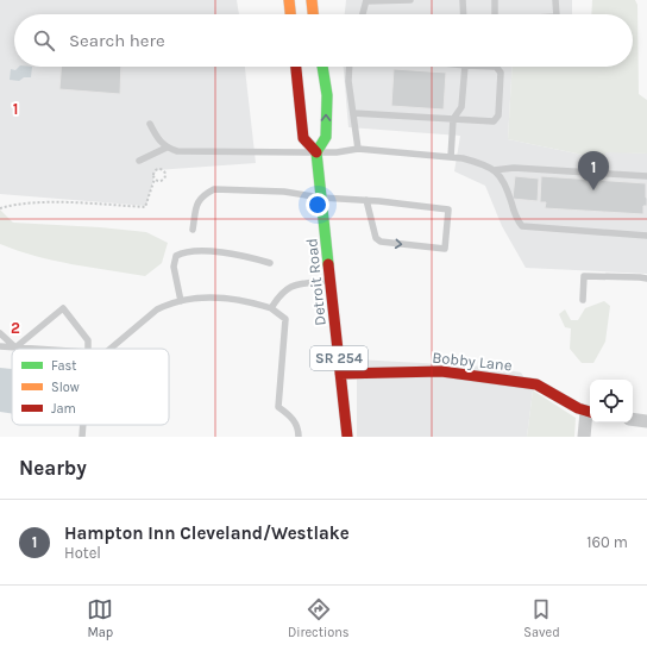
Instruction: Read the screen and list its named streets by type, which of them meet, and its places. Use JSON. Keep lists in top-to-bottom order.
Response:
{
  "streets": {
    "main road": ["Detroit Road", "SR 254", "Bobby Lane"]
  },
  "crossings": [
    ["Detroit Road", "Bobby Lane"]
  ],
  "legend": ["Fast", "Slow", "Jam"],
  "page": {
    "search": "Search here",
    "pins": "1",
    "heading": "Nearby",
    "list": [
      {
        "mark": "1",
        "name": "Hampton Inn Cleveland/Westlake",
        "note": "Hotel",
        "value": "160 m"
      }
    ],
    "nav": ["Map", "Directions", "Saved"]
  },
  "grid": {
    "rows": ["1", "2"]
  }
}
